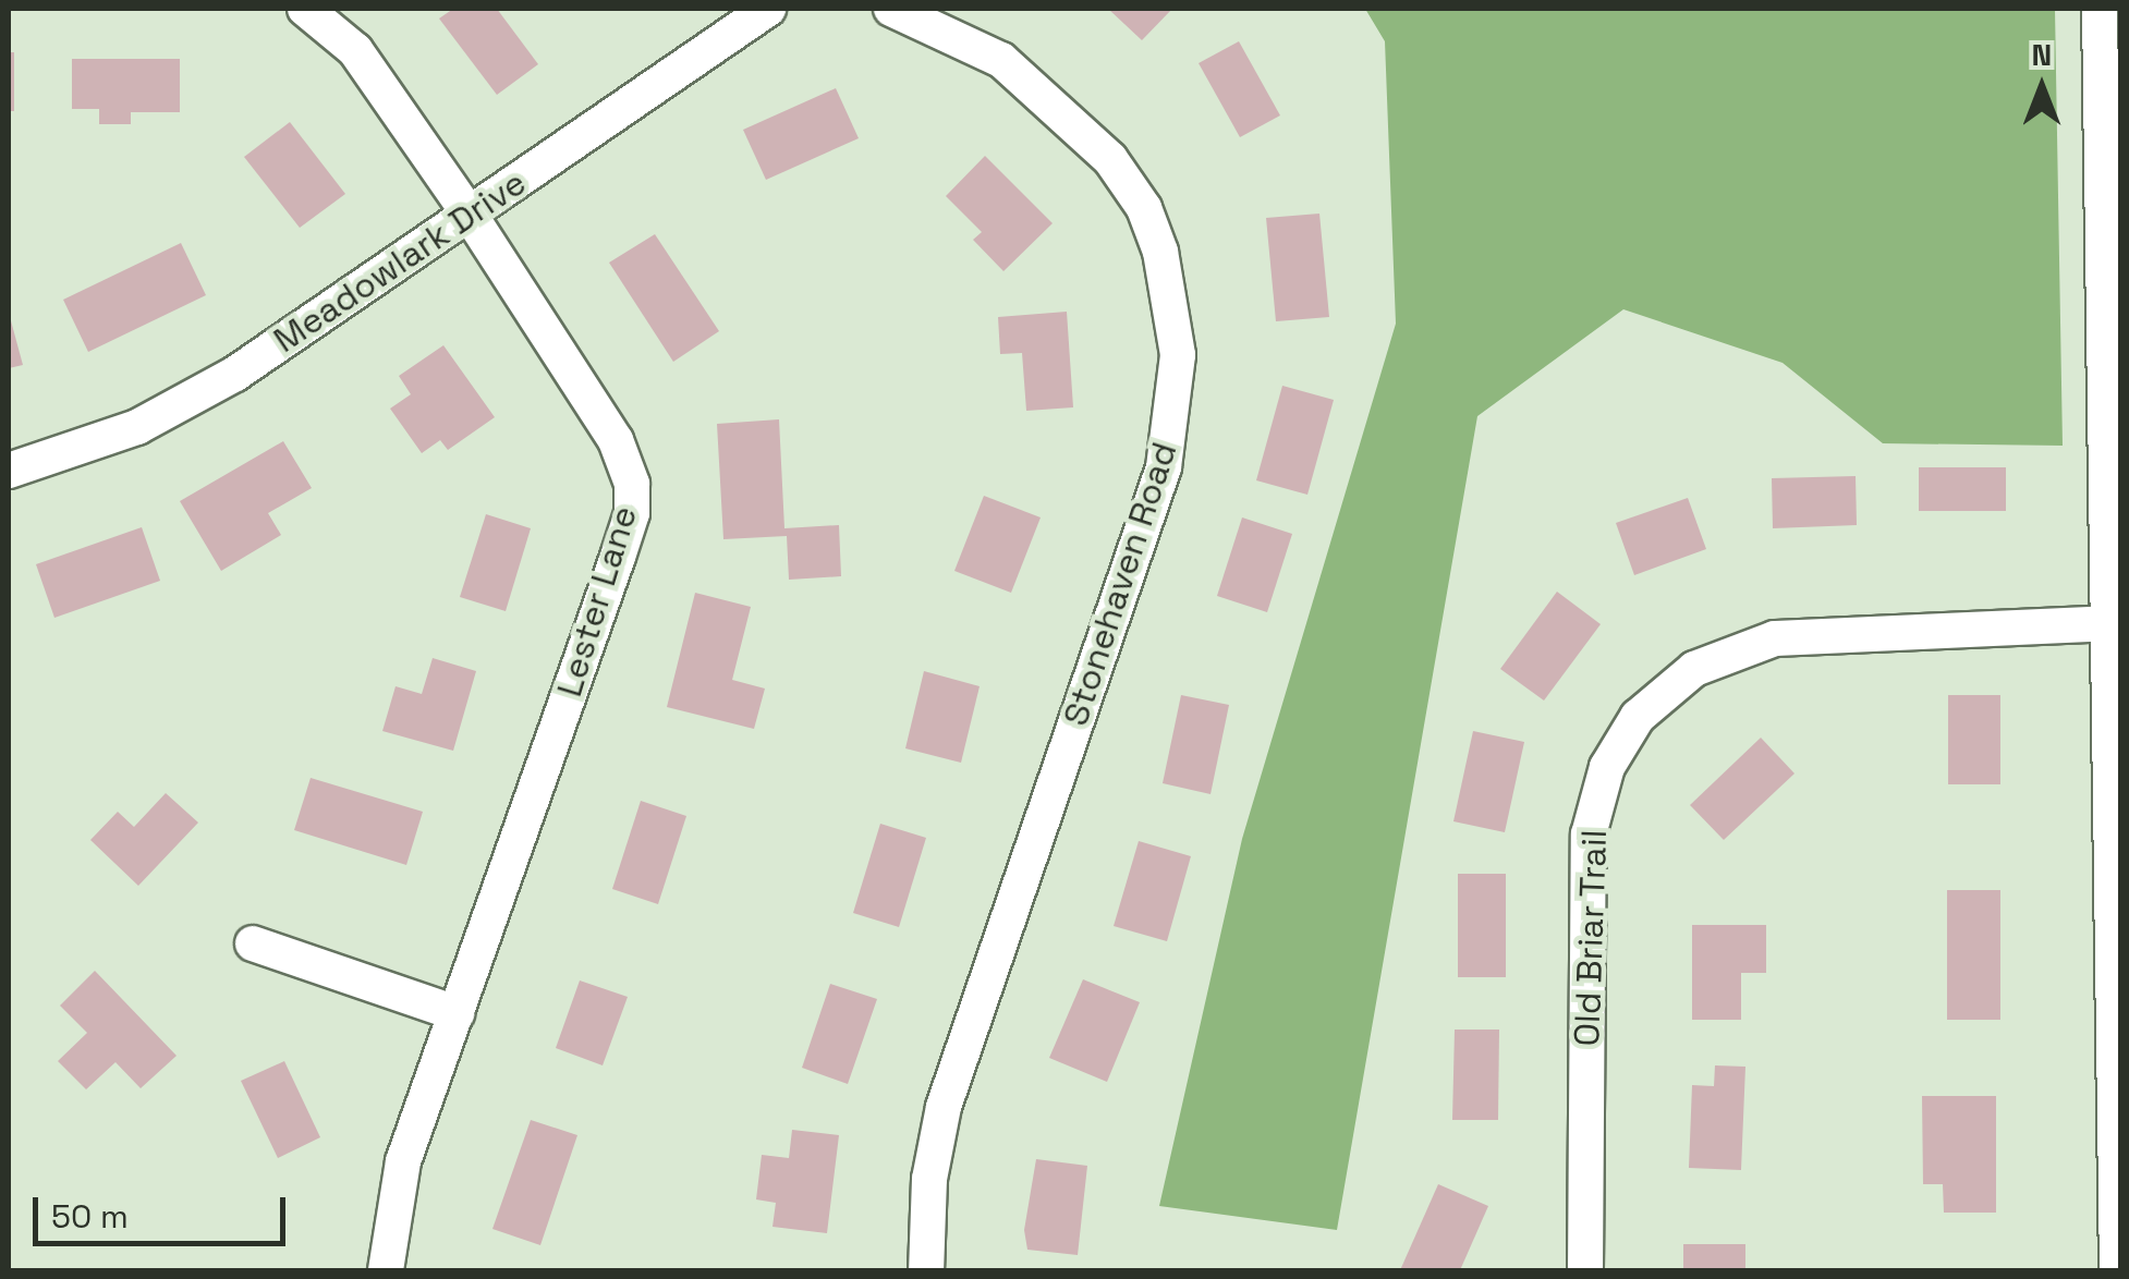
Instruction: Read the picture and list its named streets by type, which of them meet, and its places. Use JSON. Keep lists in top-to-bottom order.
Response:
{
  "streets": {
    "street": [
      "Meadowlark Drive",
      "Stonehaven Road",
      "Lester Lane",
      "Old Briar Trail"
    ]
  },
  "crossings": [
    ["Meadowlark Drive", "Lester Lane"]
  ],
  "scale_bar": "50 m",
  "north": "top"
}
